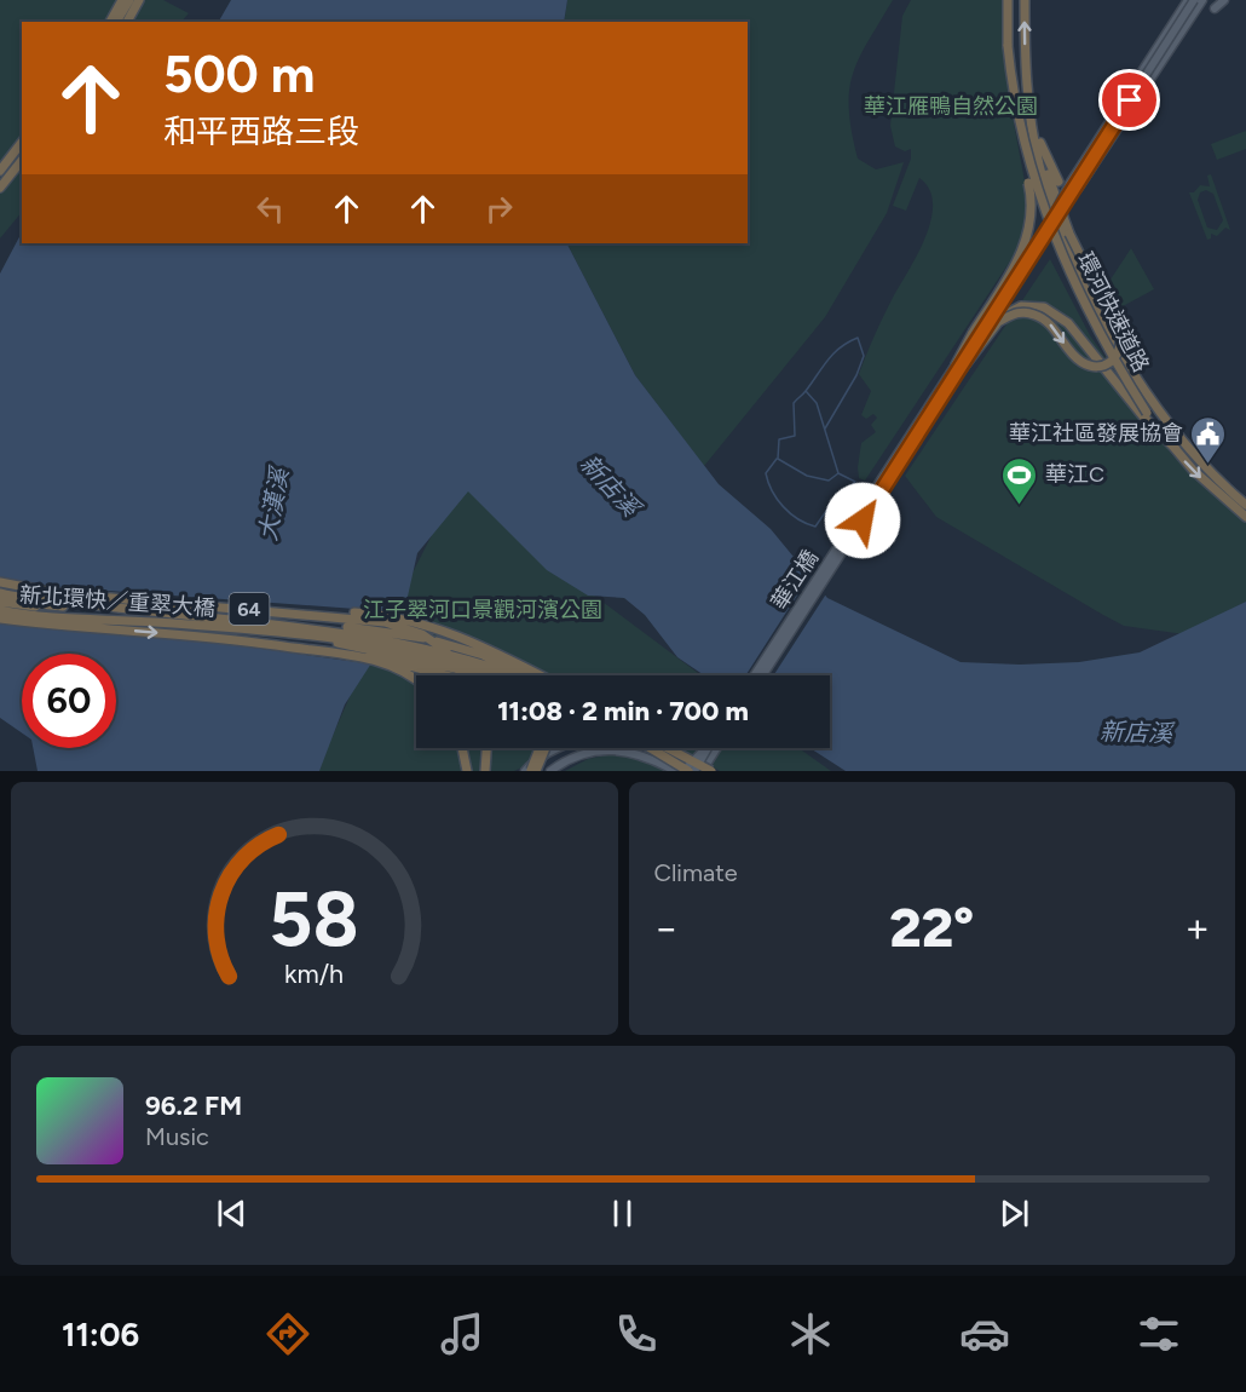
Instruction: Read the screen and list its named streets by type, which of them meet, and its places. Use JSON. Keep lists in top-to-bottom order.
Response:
{
  "streets": {
    "highway": ["環河快速道路", "新北環快／重翠大橋", "64"],
    "main road": ["華江橋"]
  },
  "water": ["新店溪", "大漢溪"],
  "parks": ["華江雁鴨自然公園", "江子翠河口景觀河濱公園"],
  "places": {
    "public building": ["華江社區發展協會"],
    "sports": ["華江C"]
  },
  "page": {
    "turn": ["500 m", "和平西路三段"],
    "limit": "60",
    "trip": "11:08 · 2 min · 700 m",
    "tile": "Climate",
    "heat": ["−", "22°", "+"],
    "song": ["96.2 FM", "Music"],
    "tabs": "11:06",
    "gauge": ["58", "km/h"]
  }
}
